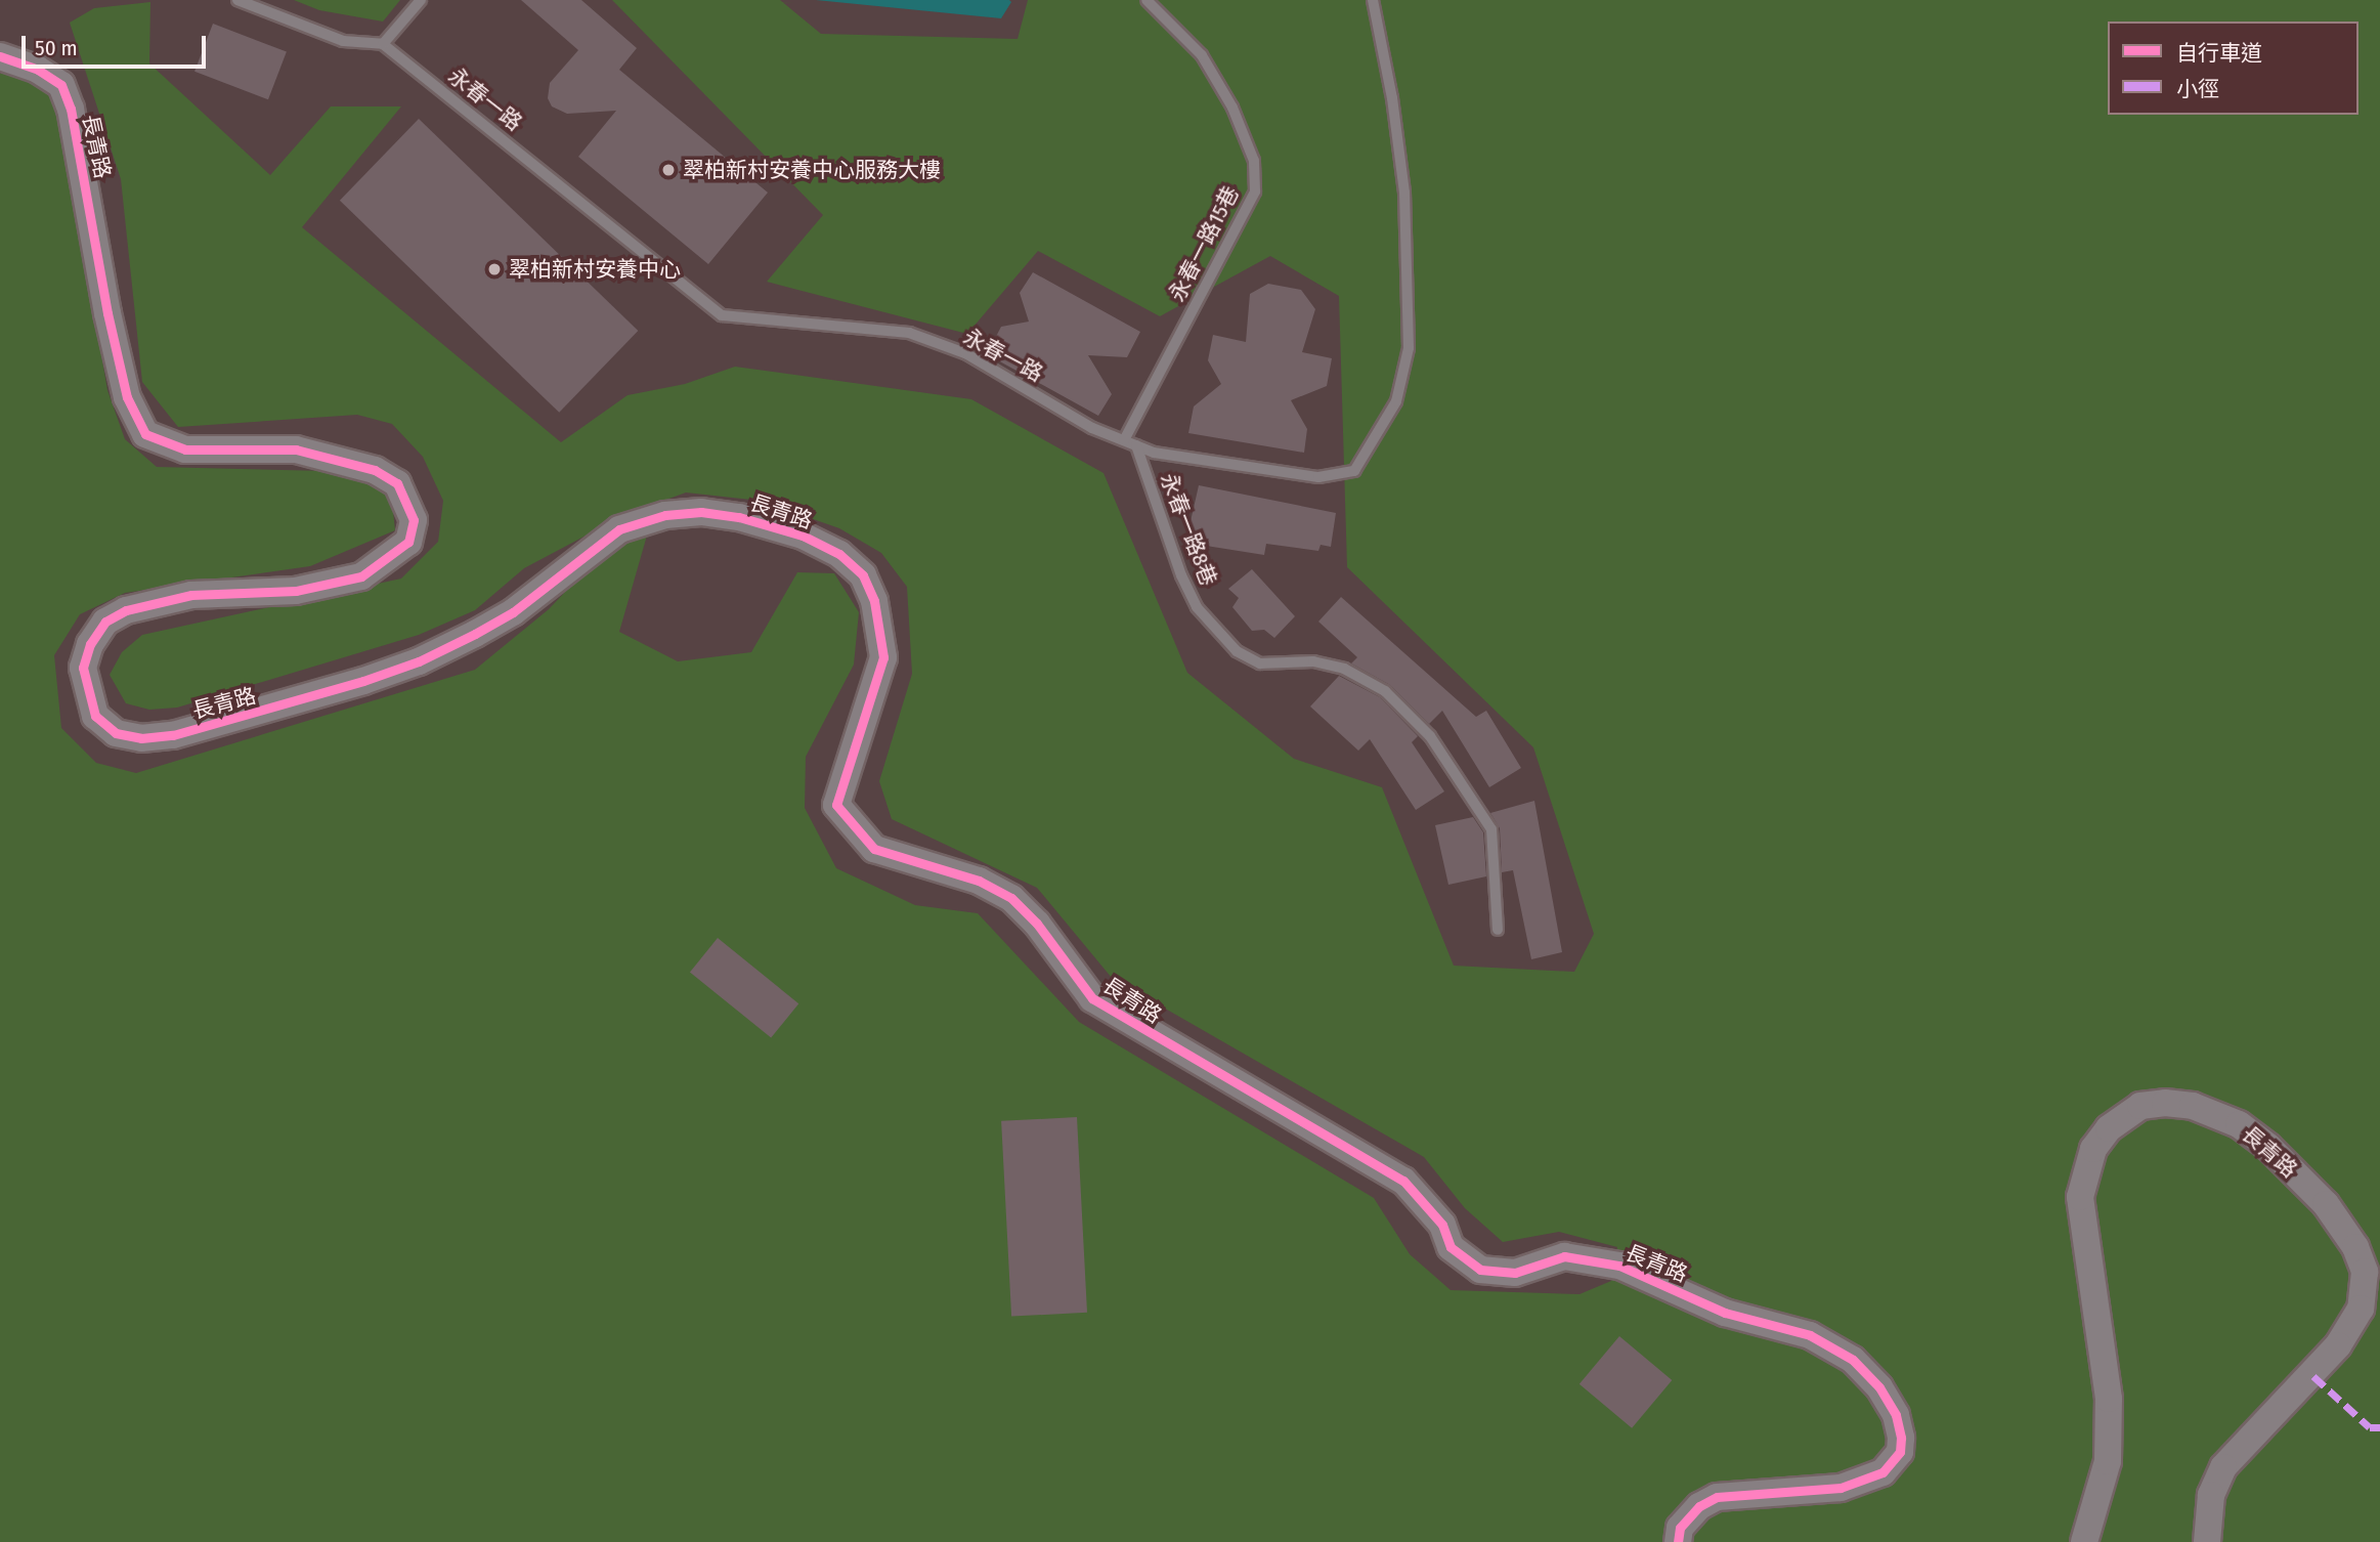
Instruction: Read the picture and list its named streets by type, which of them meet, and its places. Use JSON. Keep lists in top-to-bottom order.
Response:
{
  "streets": {
    "street": ["長青路"],
    "lane": ["永春一路", "永春一路15巷", "永春一路8巷"]
  },
  "crossings": [
    ["永春一路", "永春一路15巷"],
    ["永春一路", "永春一路8巷"]
  ],
  "places": ["翠柏新村安養中心服務大樓", "翠柏新村安養中心"],
  "legend": ["自行車道", "小徑"],
  "scale_bar": "50 m"
}
